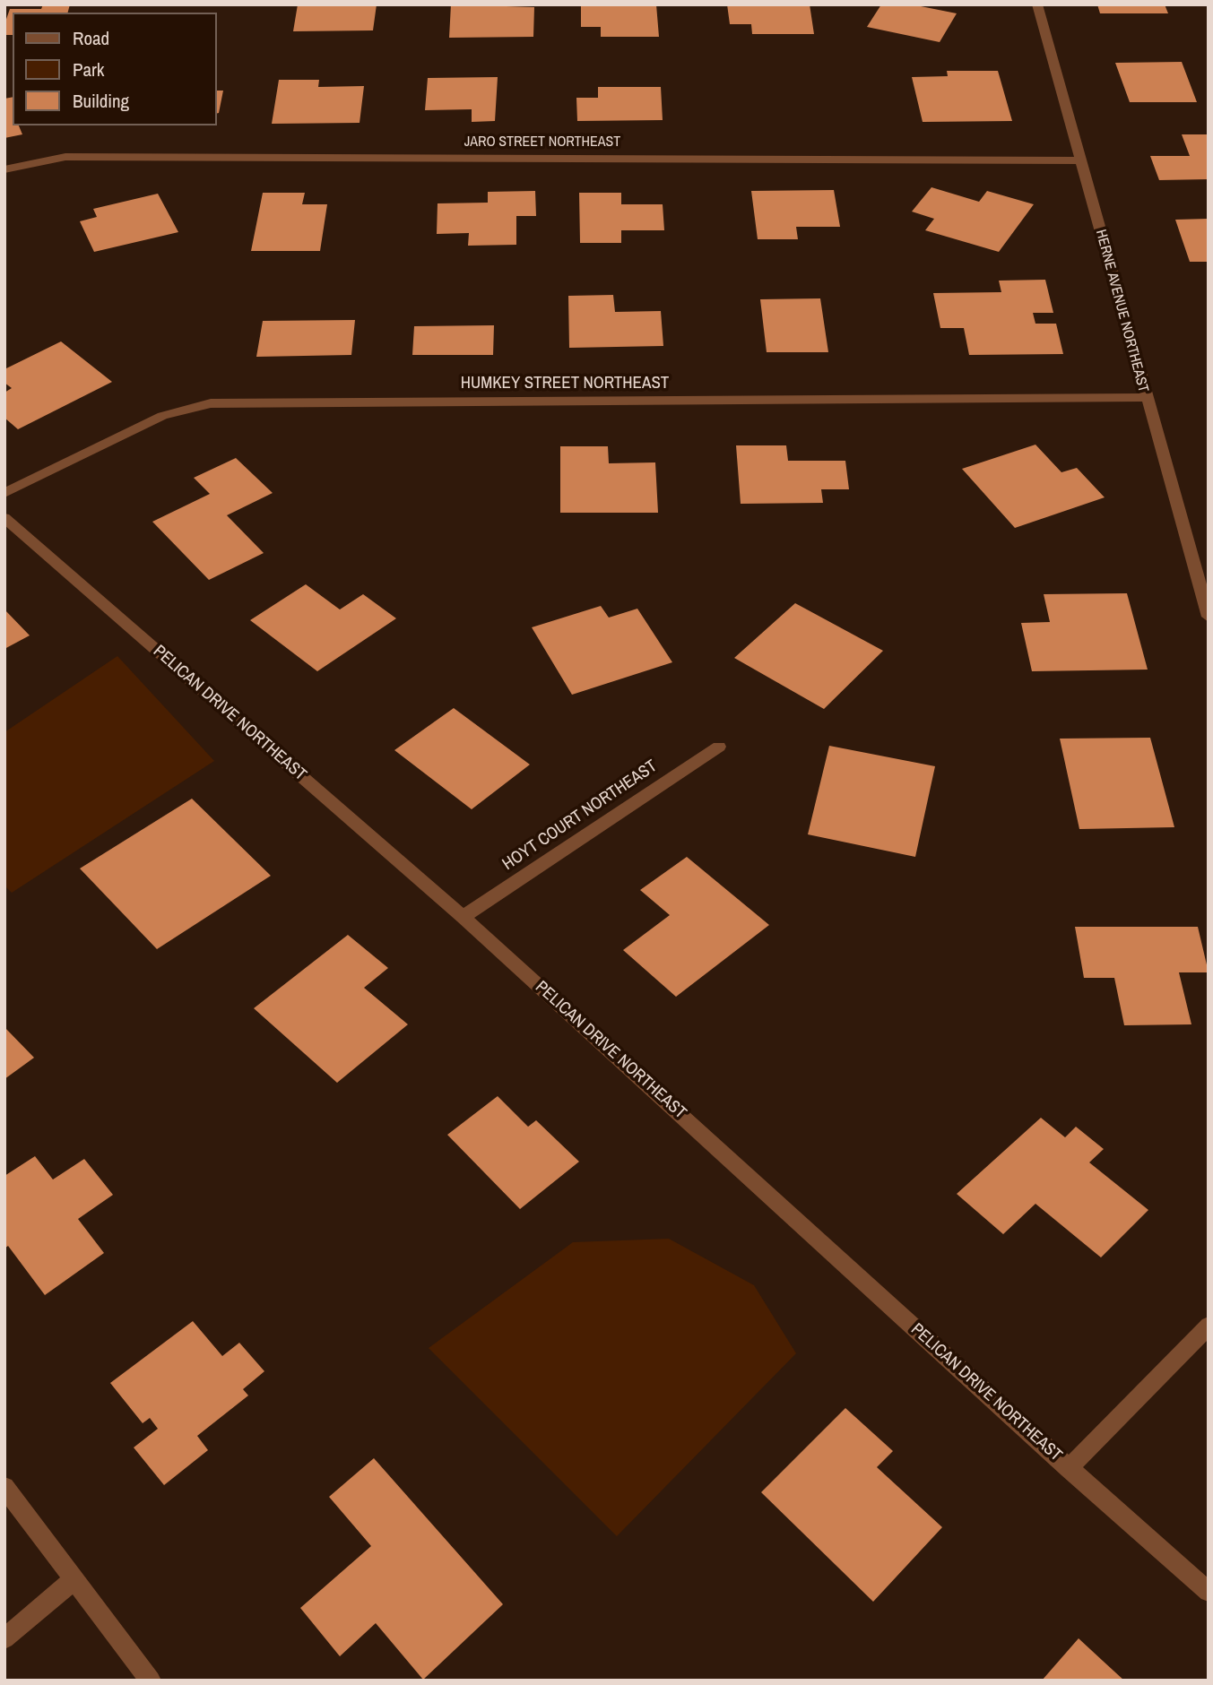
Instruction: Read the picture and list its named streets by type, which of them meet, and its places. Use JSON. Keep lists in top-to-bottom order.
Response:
{
  "streets": {
    "street": [
      "JARO STREET NORTHEAST",
      "HERNE AVENUE NORTHEAST",
      "HUMKEY STREET NORTHEAST",
      "PELICAN DRIVE NORTHEAST",
      "HOYT COURT NORTHEAST"
    ]
  },
  "crossings": [
    ["JARO STREET NORTHEAST", "HERNE AVENUE NORTHEAST"],
    ["HERNE AVENUE NORTHEAST", "HUMKEY STREET NORTHEAST"],
    ["PELICAN DRIVE NORTHEAST", "HOYT COURT NORTHEAST"]
  ],
  "legend": ["Road", "Park", "Building"]
}
